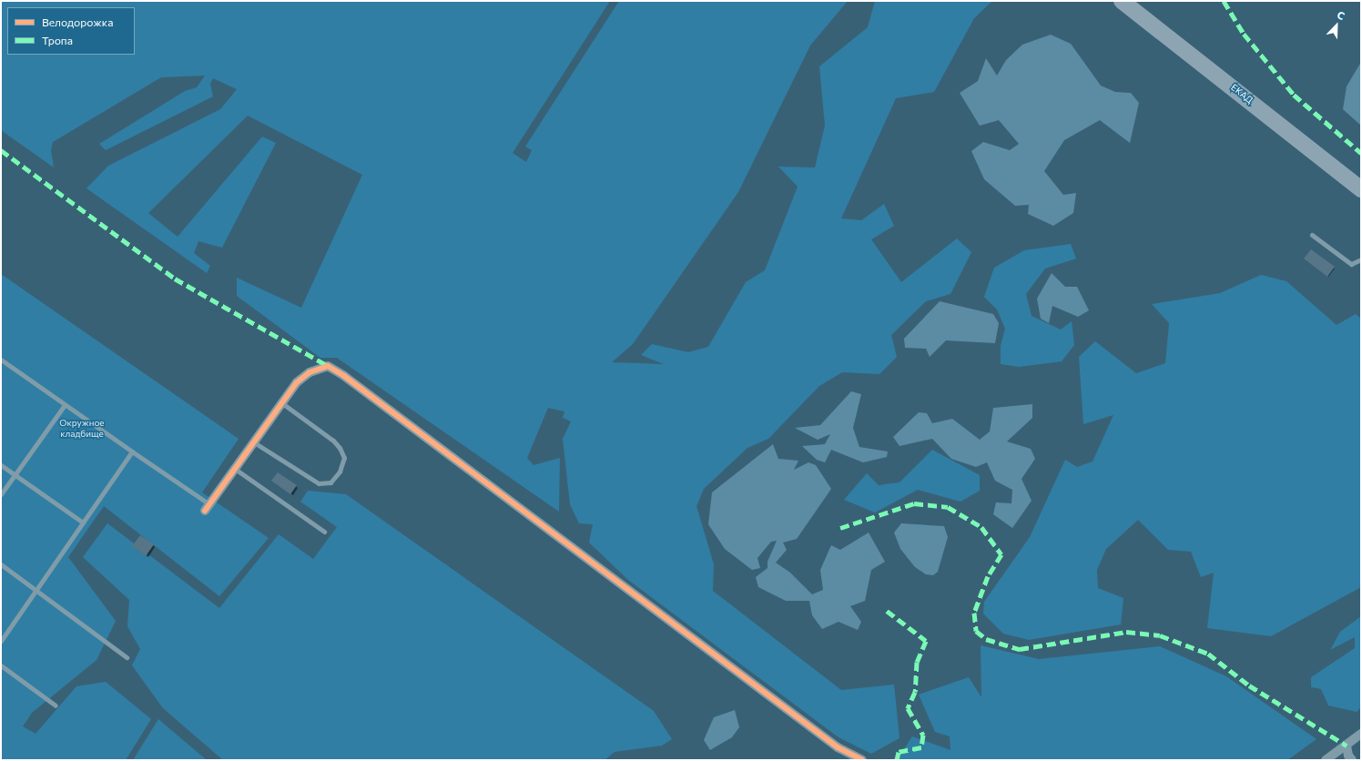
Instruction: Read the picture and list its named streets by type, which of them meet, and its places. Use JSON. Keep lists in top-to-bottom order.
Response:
{
  "streets": {
    "highway": ["ЕКАД"]
  },
  "parks": ["Окружное кладбище"],
  "legend": ["Велодорожка", "Тропа"],
  "north": "top right"
}
